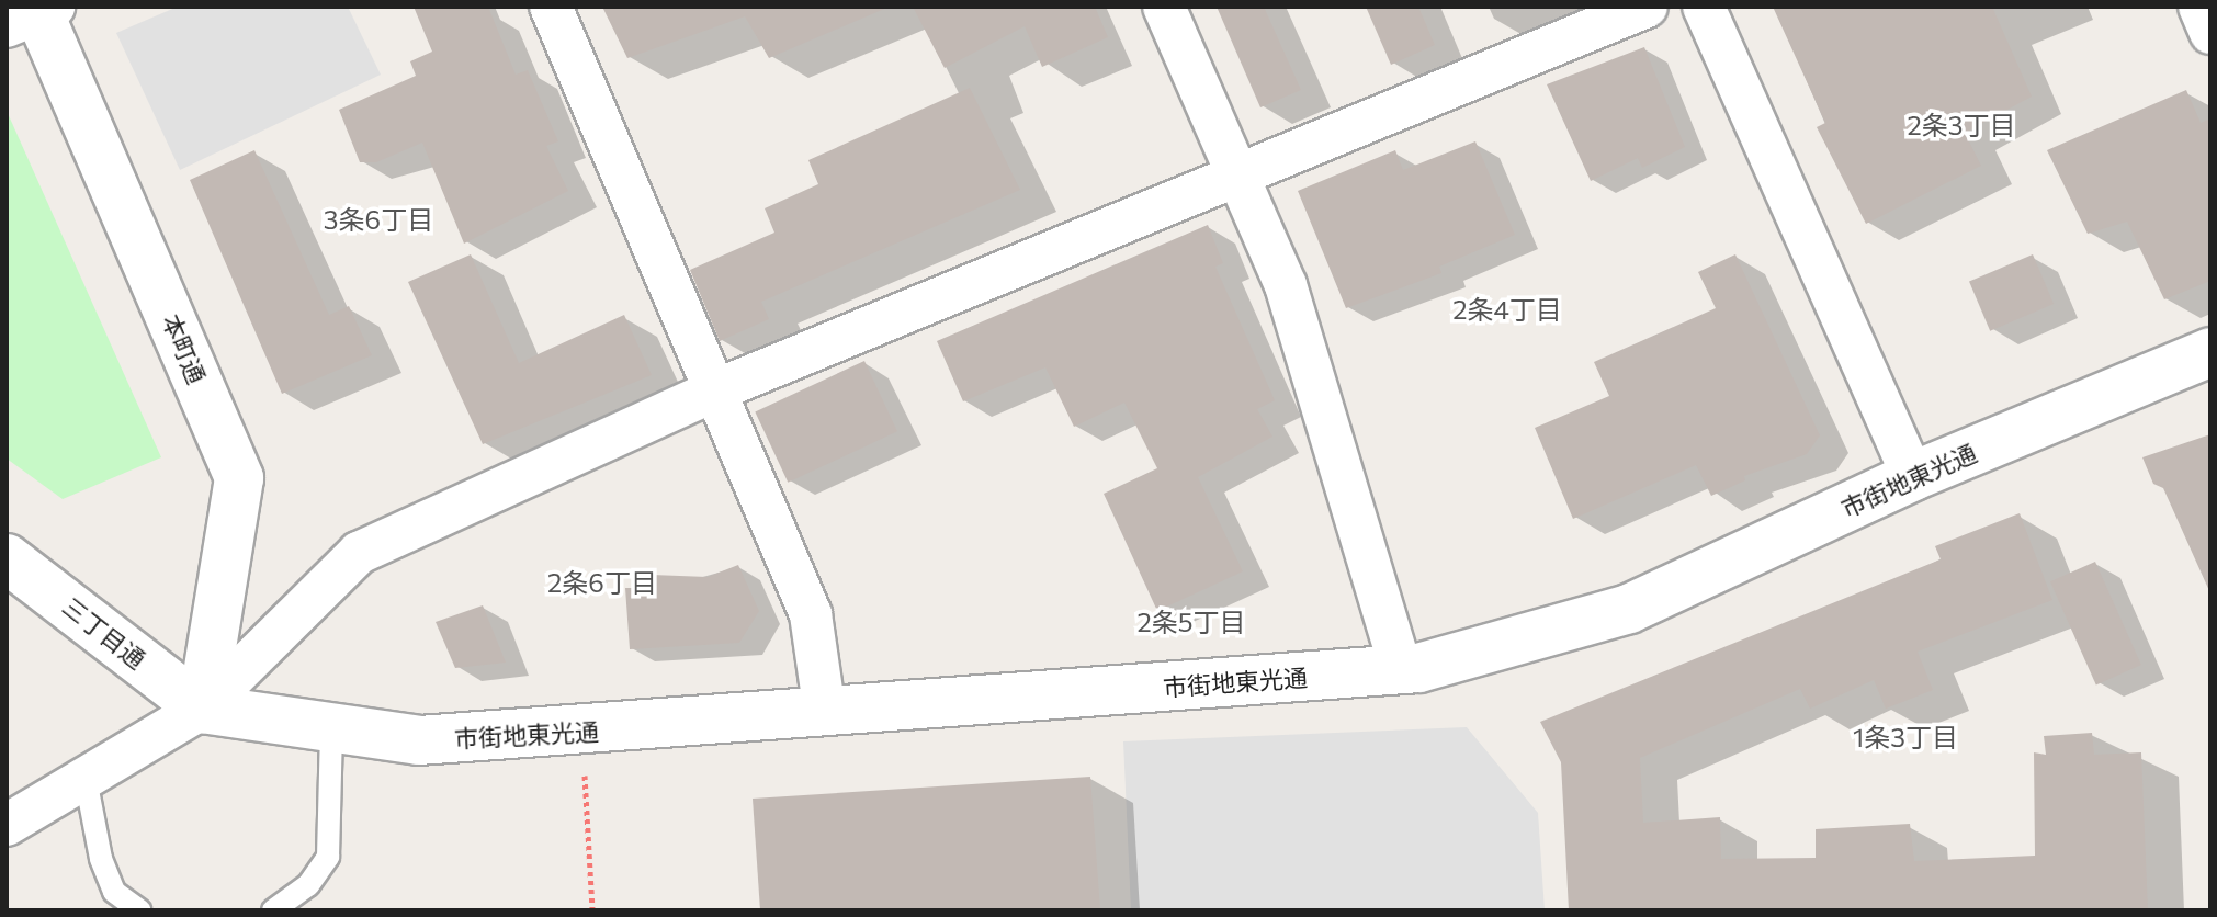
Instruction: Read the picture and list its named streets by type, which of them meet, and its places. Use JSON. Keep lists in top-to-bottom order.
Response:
{
  "streets": {
    "street": ["本町通", "市街地東光通", "三丁目通"]
  },
  "crossings": [
    ["本町通", "市街地東光通"],
    ["本町通", "三丁目通"],
    ["市街地東光通", "三丁目通"]
  ],
  "districts": [
    "2条3丁目",
    "3条6丁目",
    "2条4丁目",
    "2条6丁目",
    "2条5丁目",
    "1条3丁目"
  ]
}
